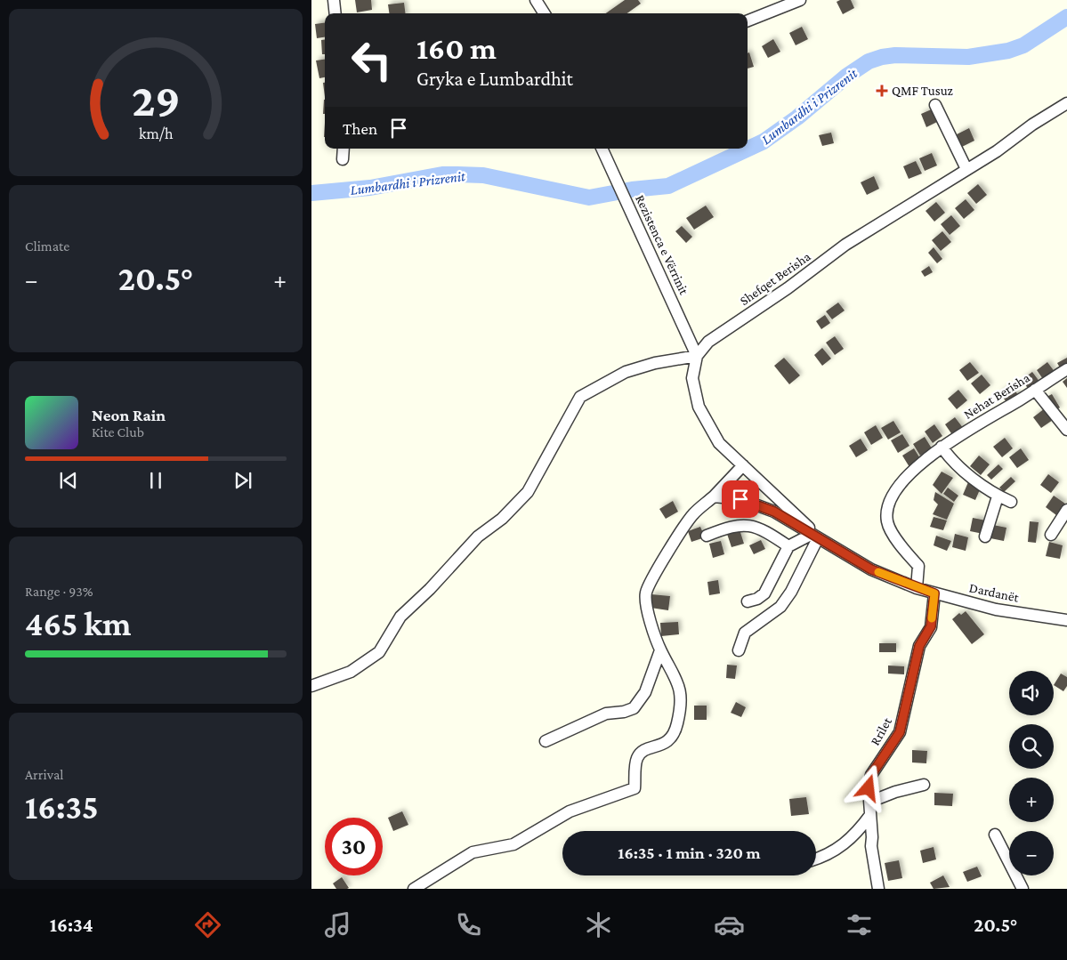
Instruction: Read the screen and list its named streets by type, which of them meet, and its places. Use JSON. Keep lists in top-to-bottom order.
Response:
{
  "streets": {
    "street": [
      "Rezistenca e Vërrinit",
      "Shefqet Berisha",
      "Nehat Berisha",
      "Dardanët",
      "Rrilet"
    ]
  },
  "crossings": [
    ["Rezistenca e Vërrinit", "Shefqet Berisha"],
    ["Nehat Berisha", "Dardanët"],
    ["Dardanët", "Rrilet"]
  ],
  "water": ["Lumbardhi i Prizrenit"],
  "places": {
    "health": ["QMF Tusuz"]
  },
  "page": {
    "turn": ["160 m", "Gryka e Lumbardhit"],
    "then": "Then",
    "tile": [
      "Climate",
      ["Range · 93%", "465 km"],
      ["Arrival", "16:35"]
    ],
    "heat": ["−", "20.5°", "+"],
    "song": ["Neon Rain", "Kite Club"],
    "map_buttons": ["+", "−"],
    "limit": "30",
    "trip": "16:35 · 1 min · 320 m",
    "tabs": ["16:34", "20.5°"],
    "gauge": ["29", "km/h"]
  }
}
